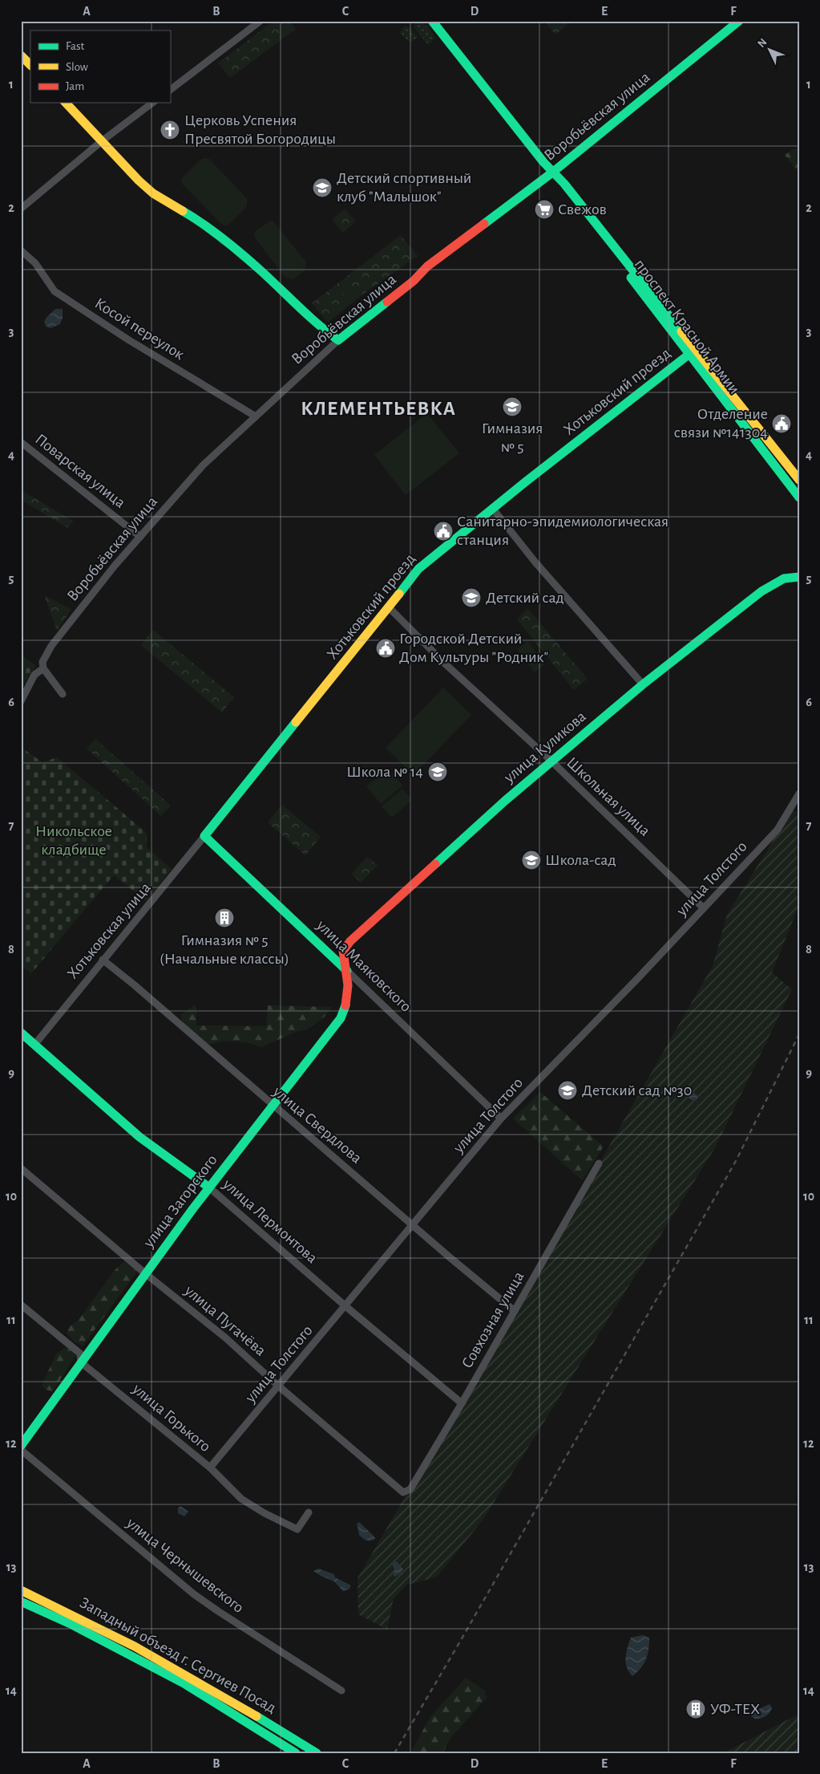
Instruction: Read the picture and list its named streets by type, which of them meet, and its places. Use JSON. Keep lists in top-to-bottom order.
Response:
{
  "streets": {
    "main road": [
      "Воробьёвская улица",
      "проспект Красной Армии",
      "Хотьковский проезд",
      "улица Куликова",
      "улица Маяковского",
      "улица Загорского",
      "улица Лермонтова",
      "Западный объезд г. Сергиев Посад"
    ],
    "street": [
      "Косой переулок",
      "Поварская улица",
      "Школьная улица",
      "улица Толстого",
      "Хотьковская улица",
      "улица Свердлова",
      "Совхозная улица",
      "улица Пугачёва",
      "улица Горького",
      "улица Чернышевского"
    ]
  },
  "crossings": [
    ["Воробьёвская улица", "проспект Красной Армии"],
    ["Воробьёвская улица", "Косой переулок"],
    ["Воробьёвская улица", "Поварская улица"],
    ["проспект Красной Армии", "Хотьковский проезд"],
    ["Хотьковский проезд", "Школьная улица"],
    ["Хотьковский проезд", "Хотьковская улица"],
    ["Хотьковский проезд", "улица Маяковского"],
    ["улица Куликова", "Школьная улица"],
    ["улица Куликова", "улица Маяковского"],
    ["улица Куликова", "улица Загорского"],
    ["Школьная улица", "улица Толстого"],
    ["улица Толстого", "улица Маяковского"],
    ["улица Толстого", "улица Свердлова"],
    ["улица Толстого", "улица Лермонтова"],
    ["улица Толстого", "улица Пугачёва"],
    ["улица Толстого", "улица Горького"],
    ["Хотьковская улица", "улица Маяковского"],
    ["Хотьковская улица", "улица Свердлова"],
    ["Хотьковская улица", "улица Лермонтова"],
    ["улица Маяковского", "улица Загорского"],
    ["улица Свердлова", "улица Загорского"],
    ["улица Свердлова", "Совхозная улица"],
    ["улица Загорского", "улица Лермонтова"],
    ["улица Загорского", "улица Пугачёва"],
    ["улица Загорского", "улица Горького"],
    ["улица Лермонтова", "Совхозная улица"],
    ["Совхозная улица", "улица Пугачёва"]
  ],
  "districts": ["КЛЕМЕНТЬЕВКА"],
  "parks": ["Никольское кладбище"],
  "places": {
    "church": ["Церковь Успения Пресвятой Богородицы"],
    "school or university": [
      "Детский спортивный клуб \"Малышок\"",
      "Гимназия № 5",
      "Детский сад",
      "Школа № 14",
      "Школа-сад",
      "Детский сад №30"
    ],
    "supermarket": ["Свежов"],
    "public building": ["Отделение связи №141304", "Санитарно-эпидемиологическая станция", "Городской Детский Дом Культуры \"Родник\""],
    "building": ["Гимназия № 5 (Начальные классы)", "УФ-ТЕХ"]
  },
  "legend": ["Fast", "Slow", "Jam"],
  "north": "top left",
  "grid": {
    "columns": [
      "A",
      "B",
      "C",
      "D",
      "E",
      "F"
    ],
    "rows": [
      "1",
      "2",
      "3",
      "4",
      "5",
      "6",
      "7",
      "8",
      "9",
      "10",
      "11",
      "12",
      "13",
      "14"
    ]
  }
}
